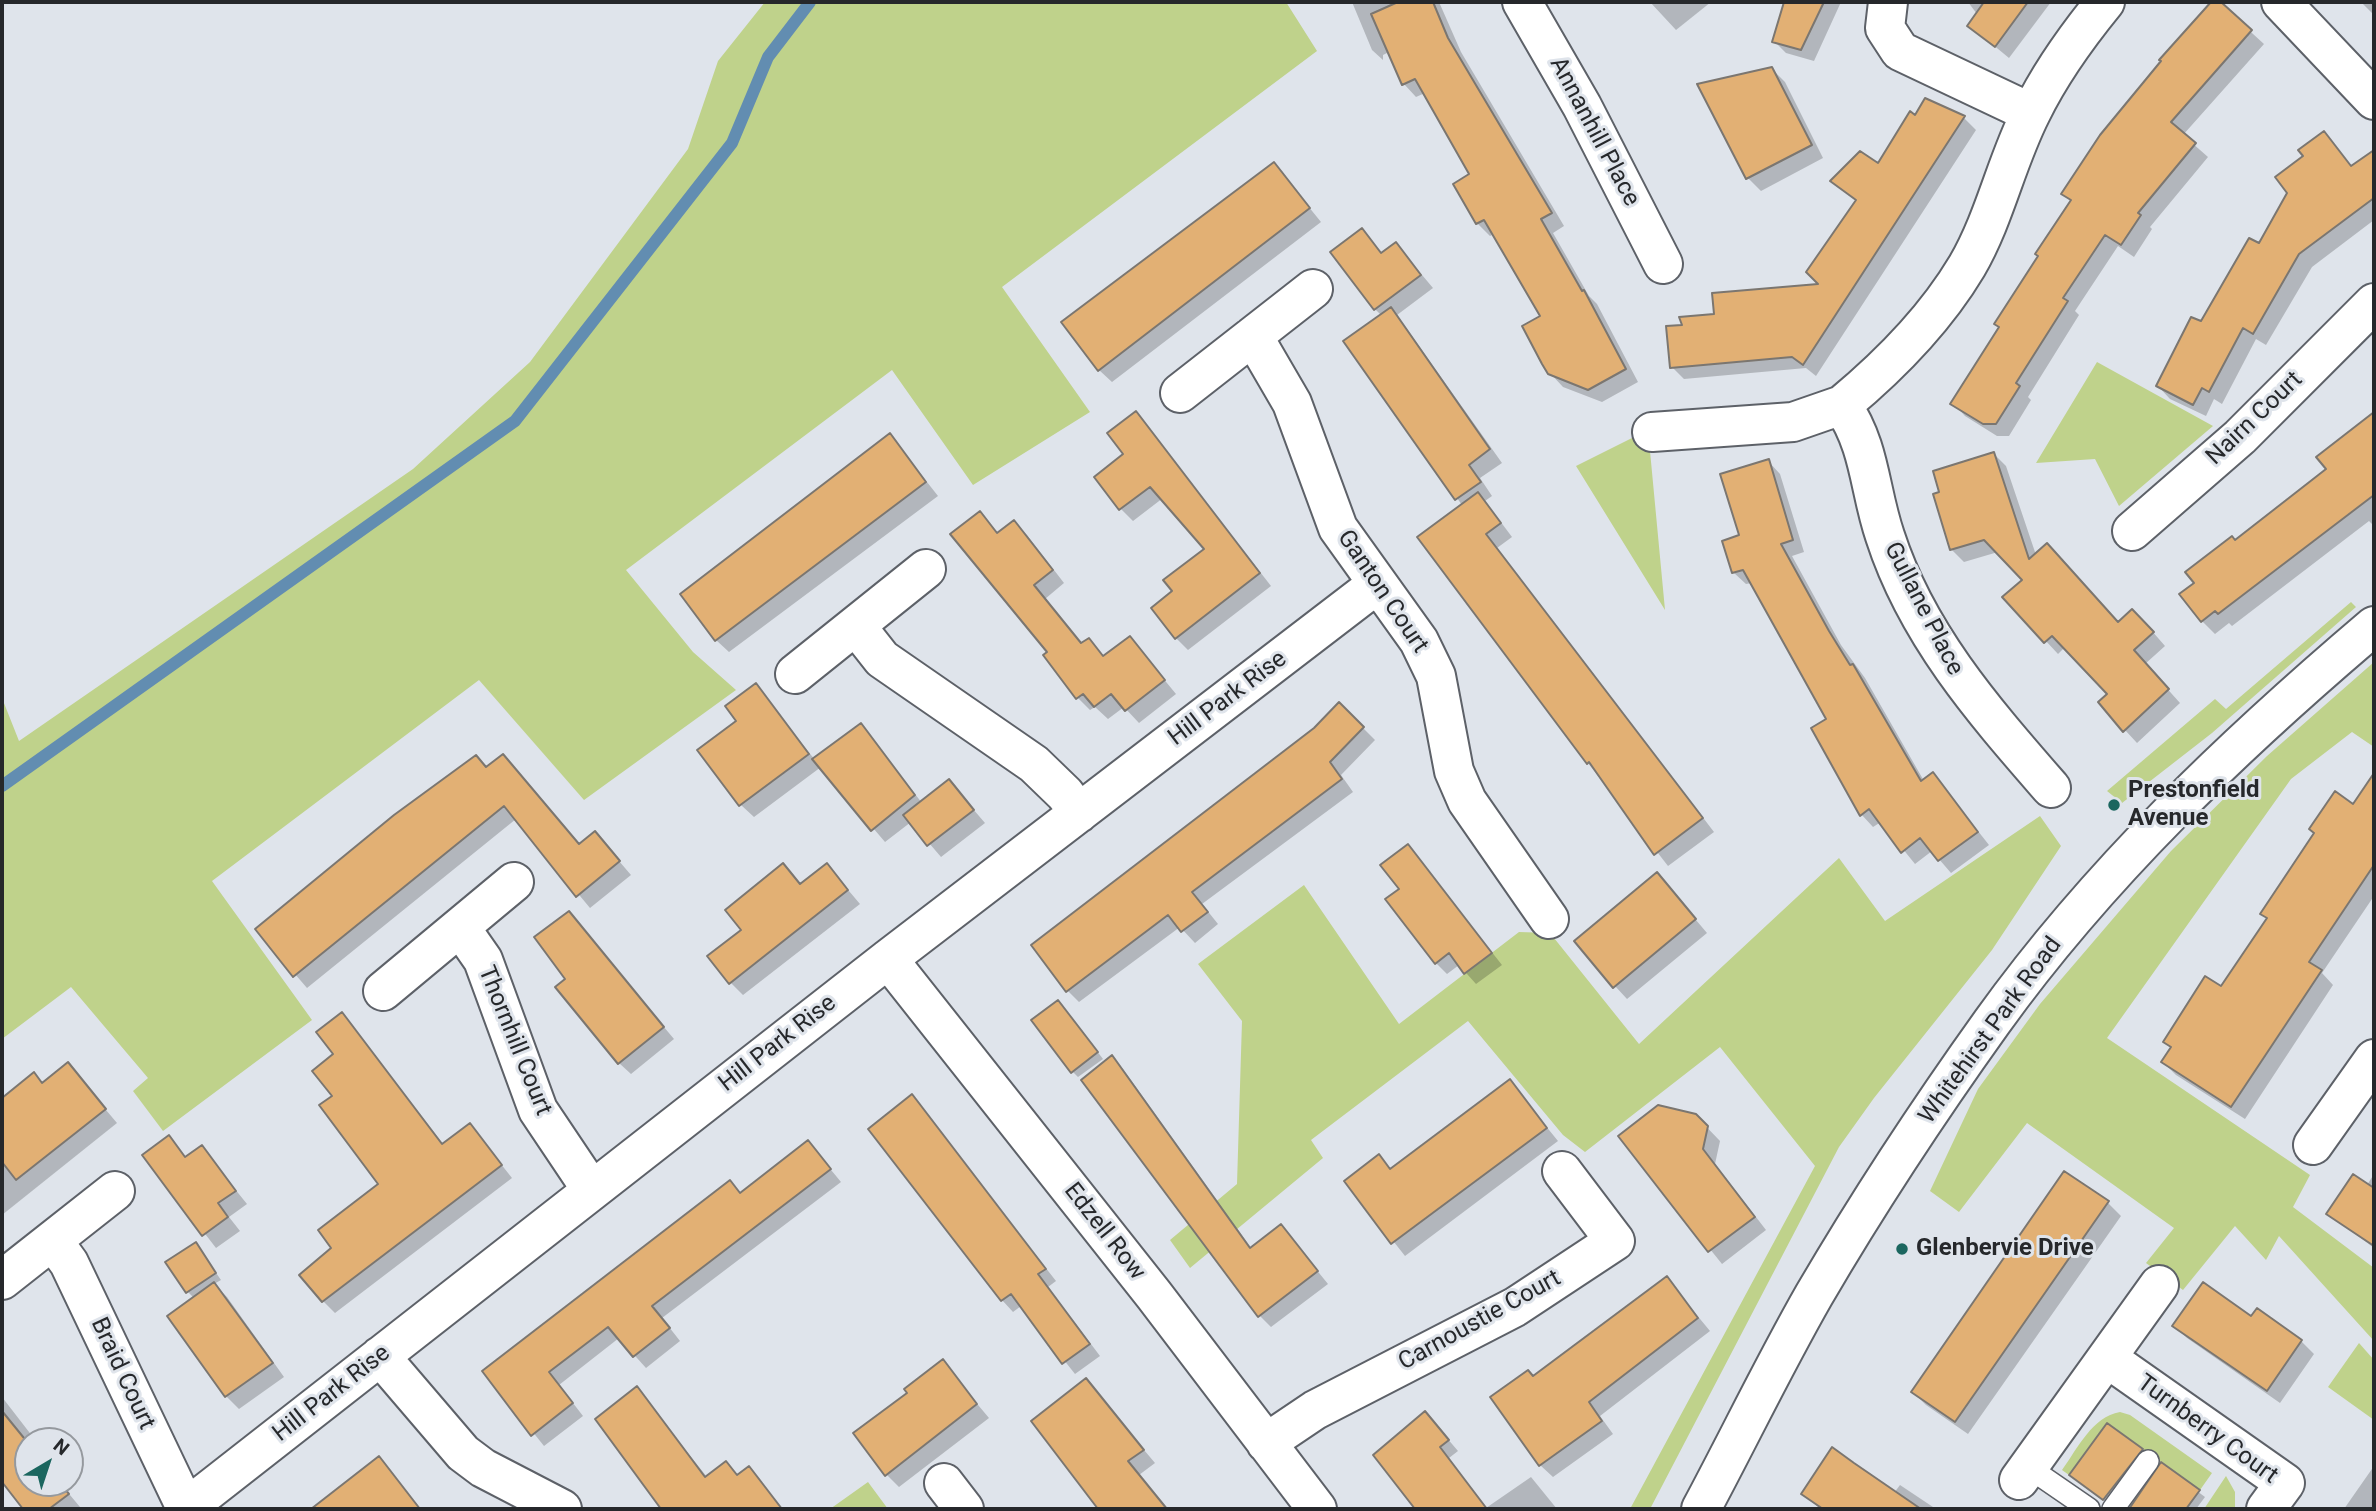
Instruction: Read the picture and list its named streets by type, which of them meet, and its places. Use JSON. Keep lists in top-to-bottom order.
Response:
{
  "streets": {
    "street": [
      "Annanhill Place",
      "Nairn Court",
      "Ganton Court",
      "Gullane Place",
      "Hill Park Rise",
      "Whitehirst Park Road",
      "Thornhill Court",
      "Edzell Row",
      "Carnoustie Court",
      "Braid Court",
      "Turnberry Court"
    ]
  },
  "crossings": [
    ["Ganton Court", "Hill Park Rise"],
    ["Hill Park Rise", "Thornhill Court"],
    ["Hill Park Rise", "Edzell Row"],
    ["Hill Park Rise", "Braid Court"],
    ["Edzell Row", "Carnoustie Court"]
  ],
  "places": ["Prestonfield Avenue", "Glenbervie Drive"],
  "north": "top right"
}
